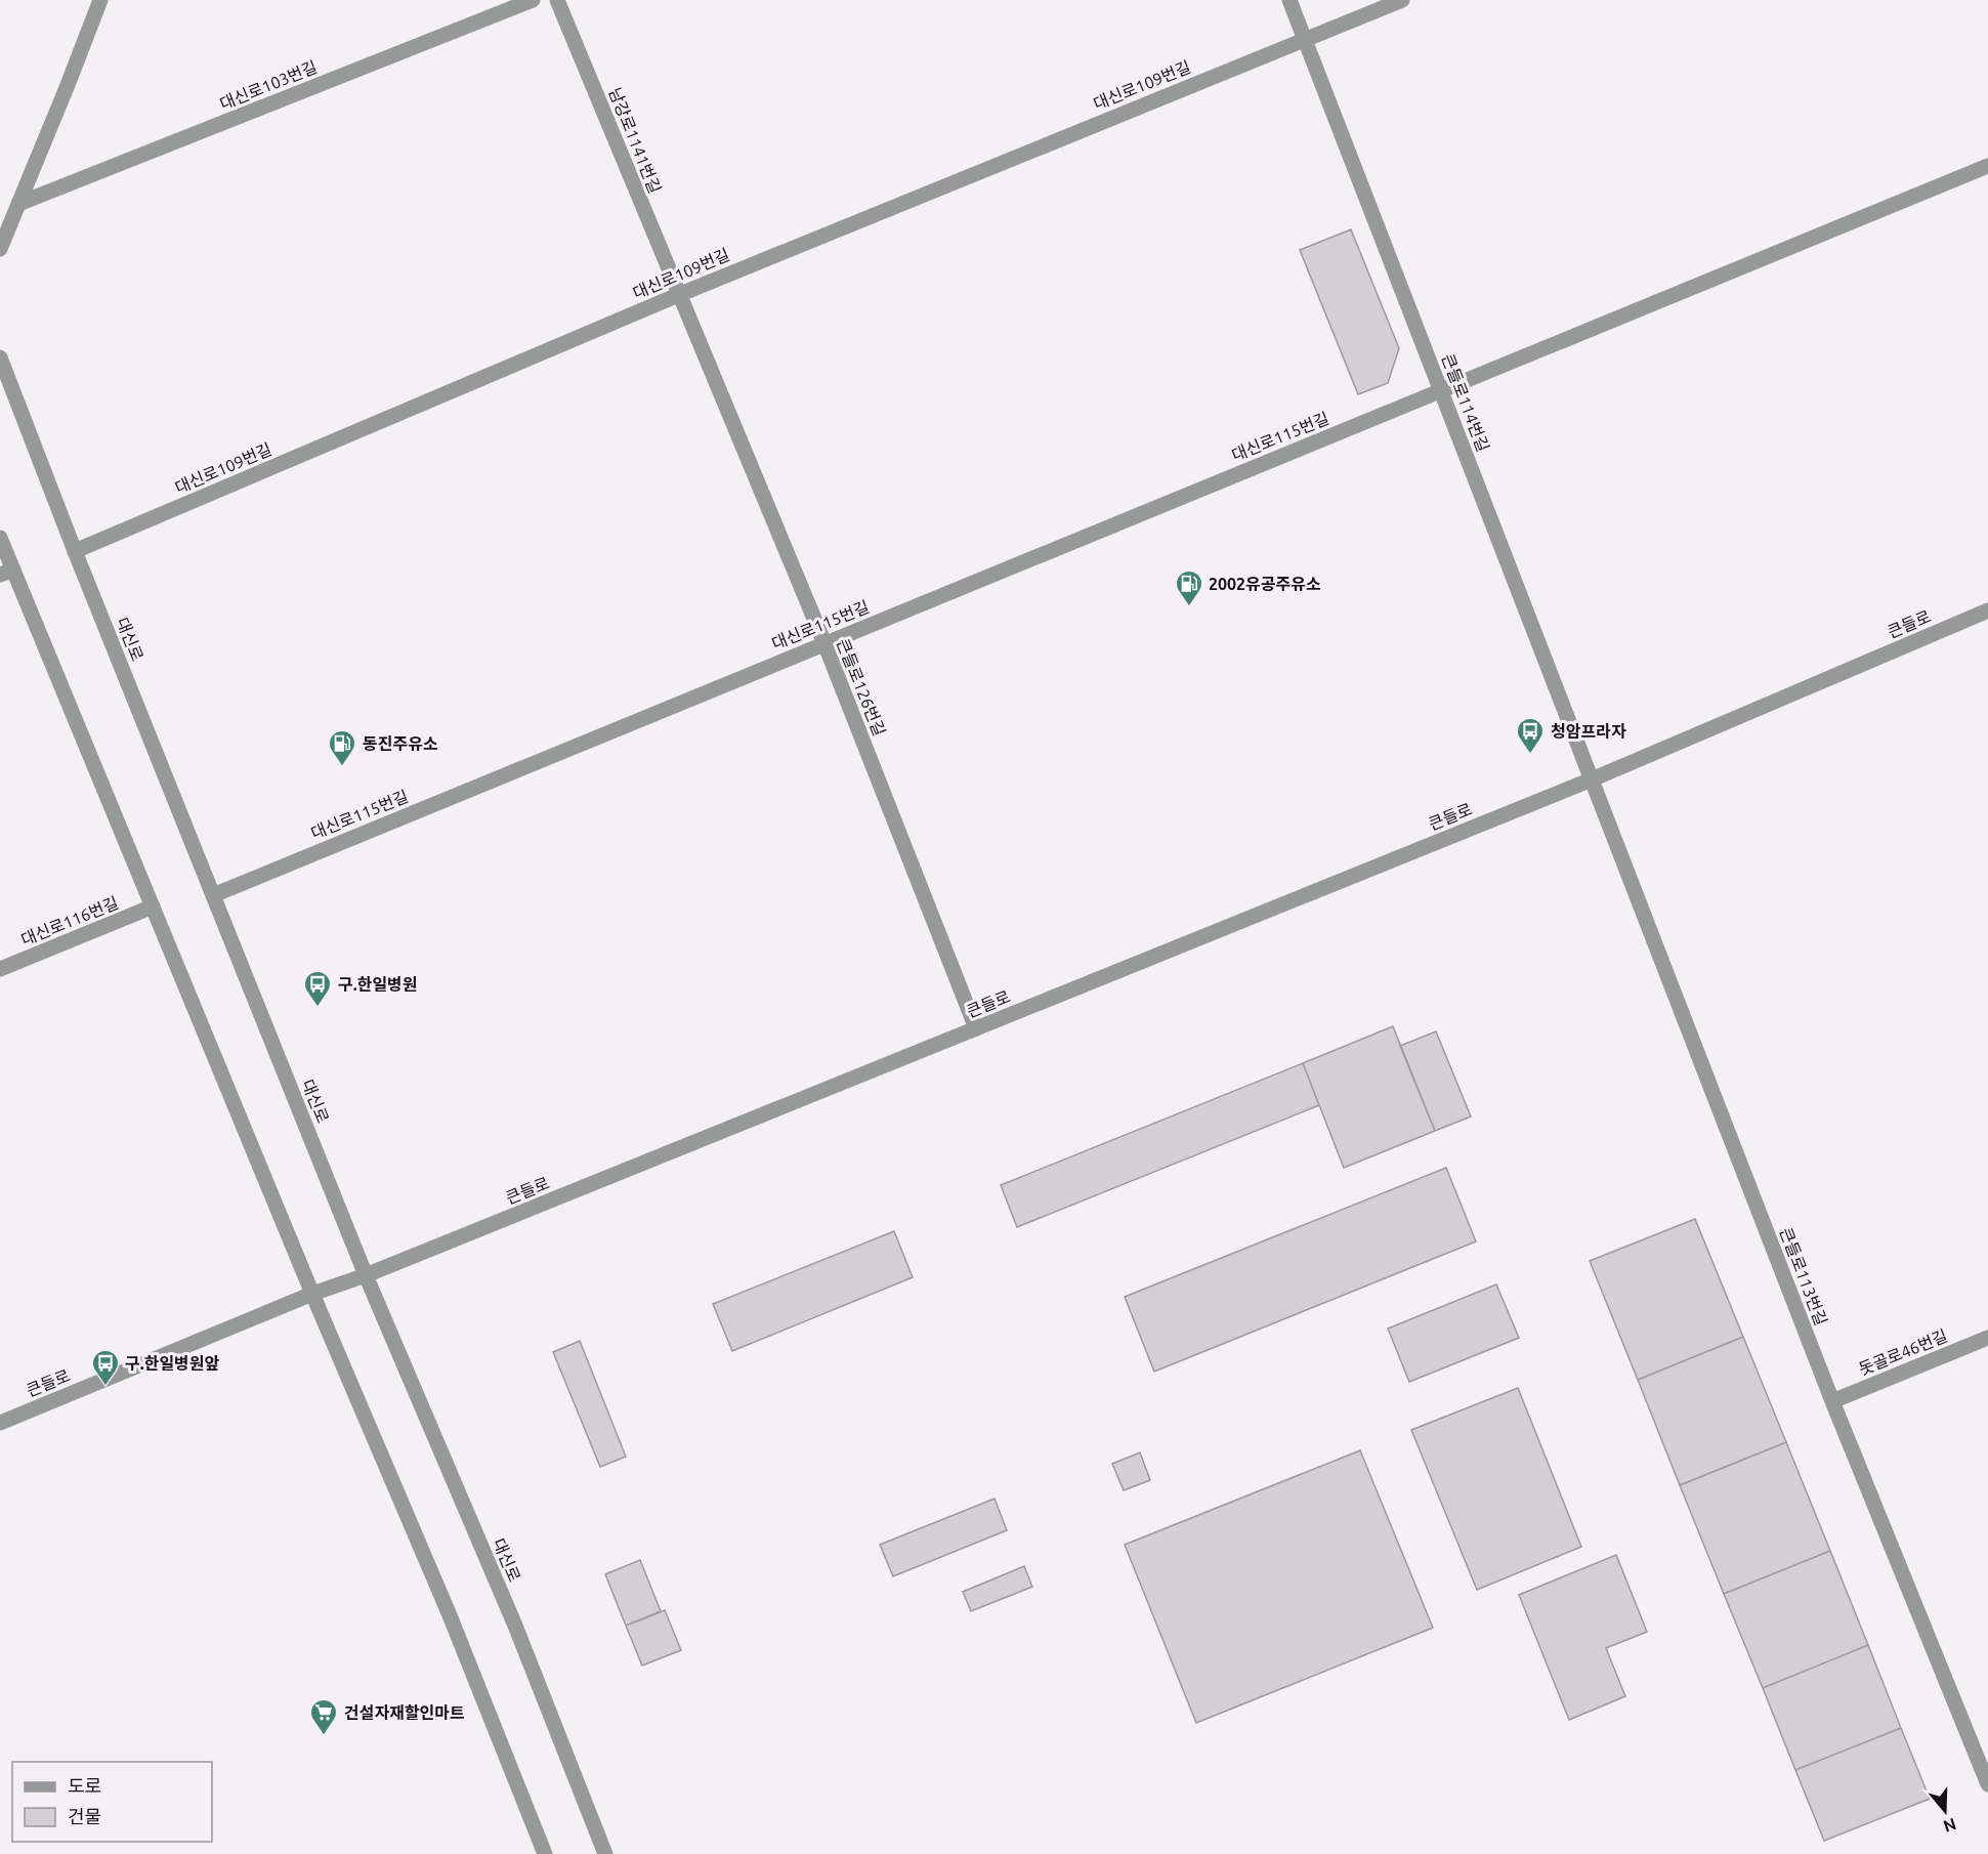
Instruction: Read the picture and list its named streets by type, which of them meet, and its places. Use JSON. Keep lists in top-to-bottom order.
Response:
{
  "streets": {
    "street": [
      "대신로103번길",
      "대신로109번길",
      "남강로1141번길",
      "큰들로114번길",
      "대신로115번길",
      "큰들로",
      "대신로",
      "큰들로126번길",
      "대신로116번길",
      "큰들로113번길",
      "돗골로46번길"
    ]
  },
  "crossings": [
    ["대신로109번길", "남강로1141번길"],
    ["대신로109번길", "큰들로114번길"],
    ["대신로109번길", "대신로"],
    ["대신로109번길", "큰들로126번길"],
    ["남강로1141번길", "큰들로126번길"],
    ["큰들로114번길", "대신로115번길"],
    ["큰들로114번길", "큰들로"],
    ["큰들로114번길", "큰들로113번길"],
    ["대신로115번길", "대신로"],
    ["대신로115번길", "큰들로126번길"],
    ["큰들로", "대신로"],
    ["큰들로", "큰들로126번길"],
    ["큰들로", "큰들로113번길"],
    ["큰들로113번길", "돗골로46번길"]
  ],
  "places": {
    "fuel station": ["2002유공주유소", "동진주유소"],
    "bus stop": ["청암프라자", "구.한일병원", "구.한일병원앞"],
    "supermarket": ["건설자재할인마트"]
  },
  "legend": ["도로", "건물"],
  "north": "bottom"
}
